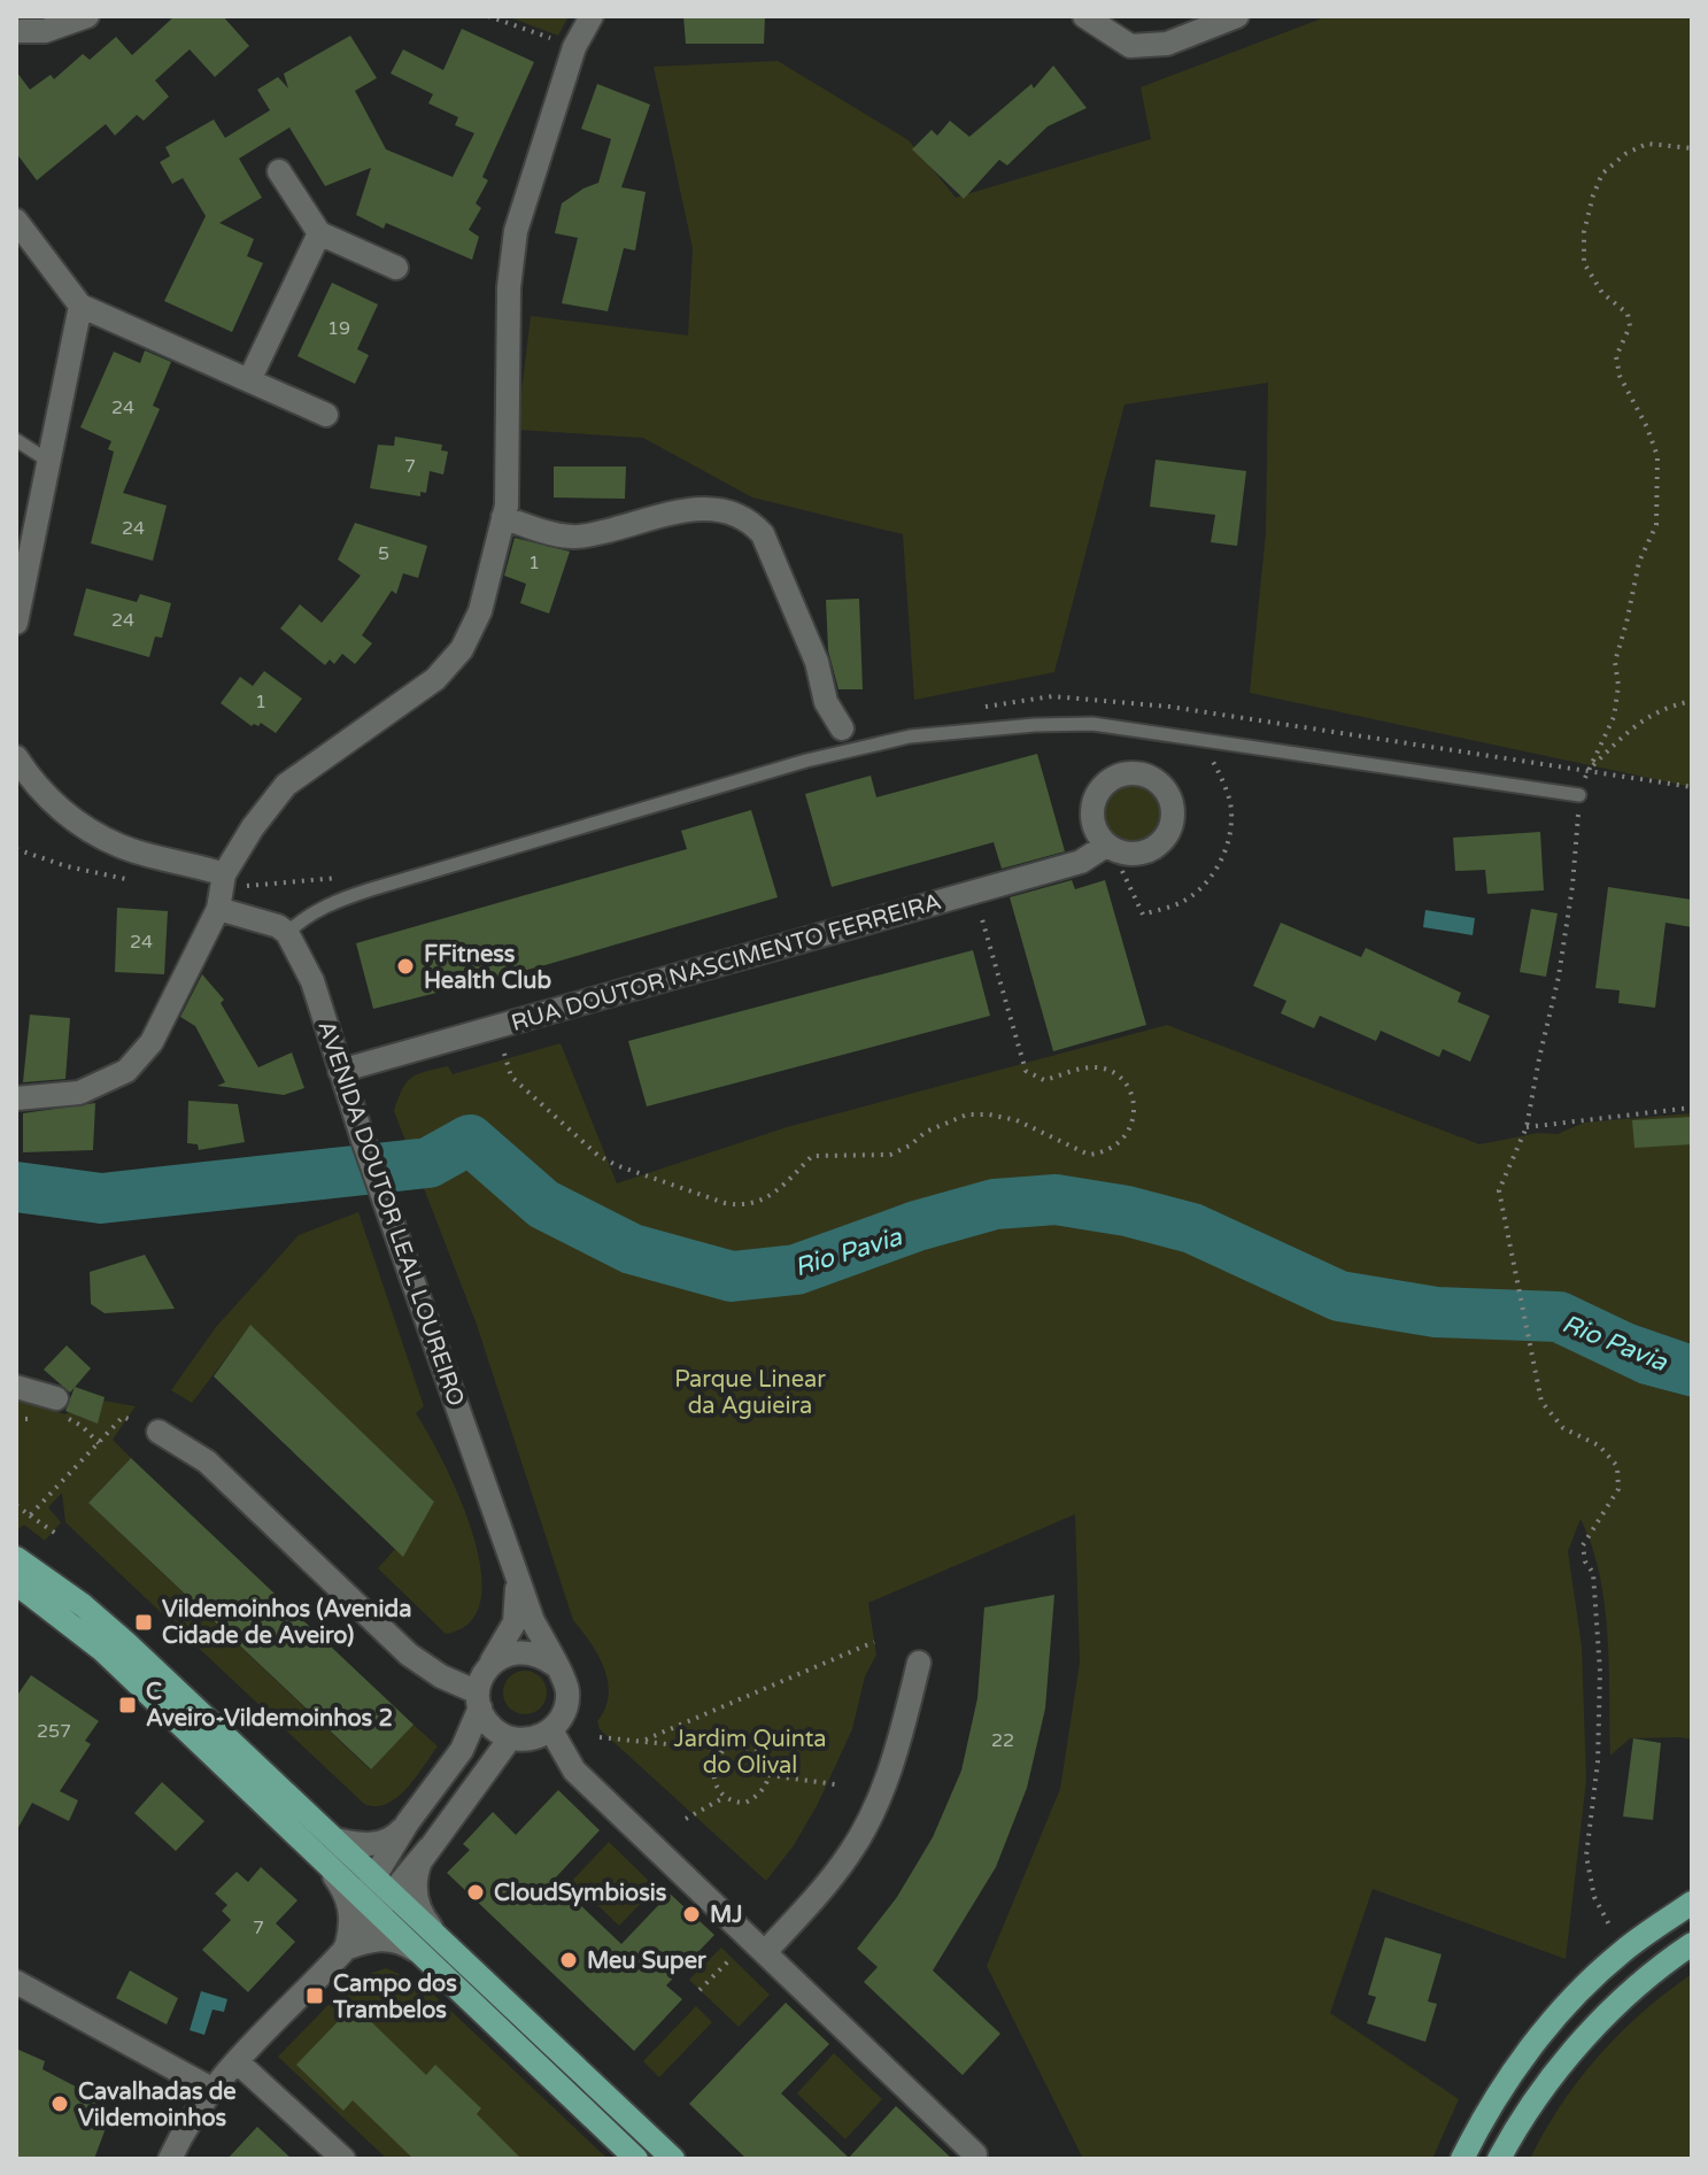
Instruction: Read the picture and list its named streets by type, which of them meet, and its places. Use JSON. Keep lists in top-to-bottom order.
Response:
{
  "streets": {
    "street": ["RUA DOUTOR NASCIMENTO FERREIRA", "AVENIDA DOUTOR LEAL LOUREIRO"]
  },
  "crossings": [
    ["RUA DOUTOR NASCIMENTO FERREIRA", "AVENIDA DOUTOR LEAL LOUREIRO"]
  ],
  "water": ["Rio Pavia"],
  "parks": ["Parque Linear da Aguieira", "Jardim Quinta do Olival"],
  "places": {
    "other": [
      "FFitness Health Club",
      "CloudSymbiosis",
      "MJ",
      "Meu Super",
      "Cavalhadas de Vildemoinhos"
    ],
    "transit": ["Vildemoinhos (Avenida Cidade de Aveiro)", "C Aveiro-Vildemoinhos 2", "Campo dos Trambelos"]
  },
  "house_numbers": [
    "19",
    "24",
    "7",
    "24",
    "5",
    "1",
    "24",
    "1",
    "24",
    "257",
    "22",
    "7"
  ]
}
